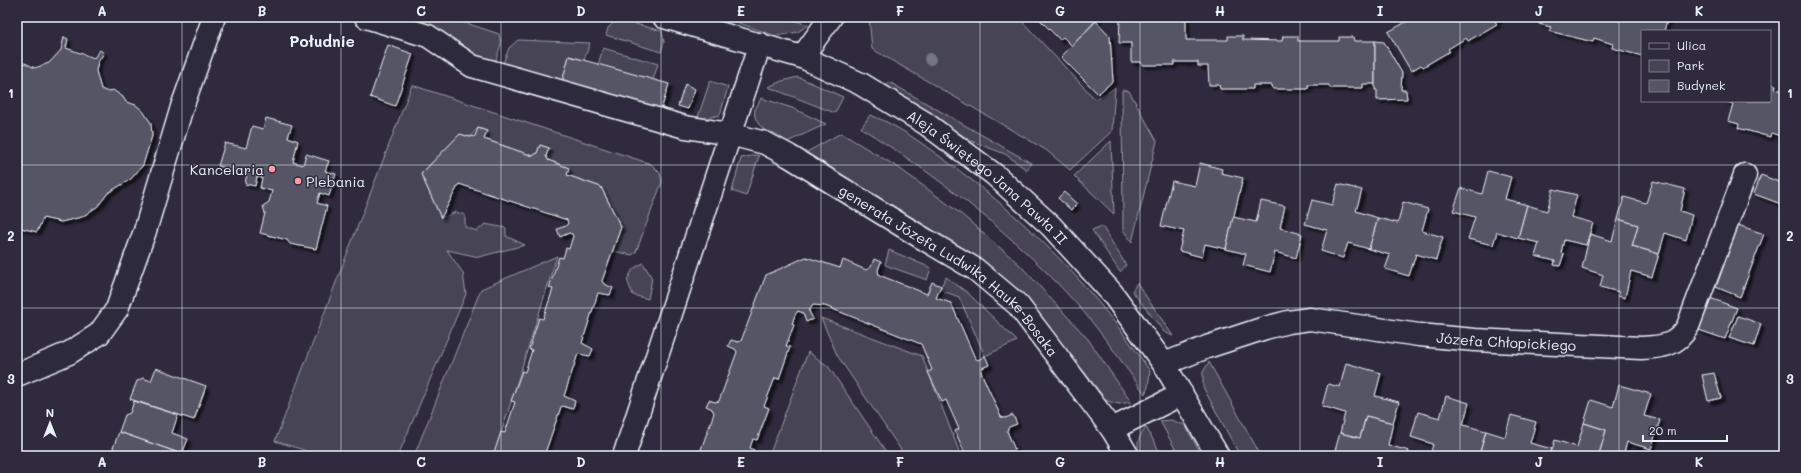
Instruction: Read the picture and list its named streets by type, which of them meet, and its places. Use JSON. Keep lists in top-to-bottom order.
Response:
{
  "streets": {
    "street": ["Aleja Świętego Jana Pawła II", "generała Józefa Ludwika Hauke-Bosaka", "Józefa Chłopickiego"]
  },
  "crossings": [
    ["Aleja Świętego Jana Pawła II", "Józefa Chłopickiego"]
  ],
  "districts": ["Południe"],
  "places": ["Kancelaria", "Plebania"],
  "legend": ["Ulica", "Park", "Budynek"],
  "scale_bar": "20 m",
  "north": "top",
  "grid": {
    "columns": [
      "A",
      "B",
      "C",
      "D",
      "E",
      "F",
      "G",
      "H",
      "I",
      "J",
      "K"
    ],
    "rows": ["1", "2", "3"]
  }
}
